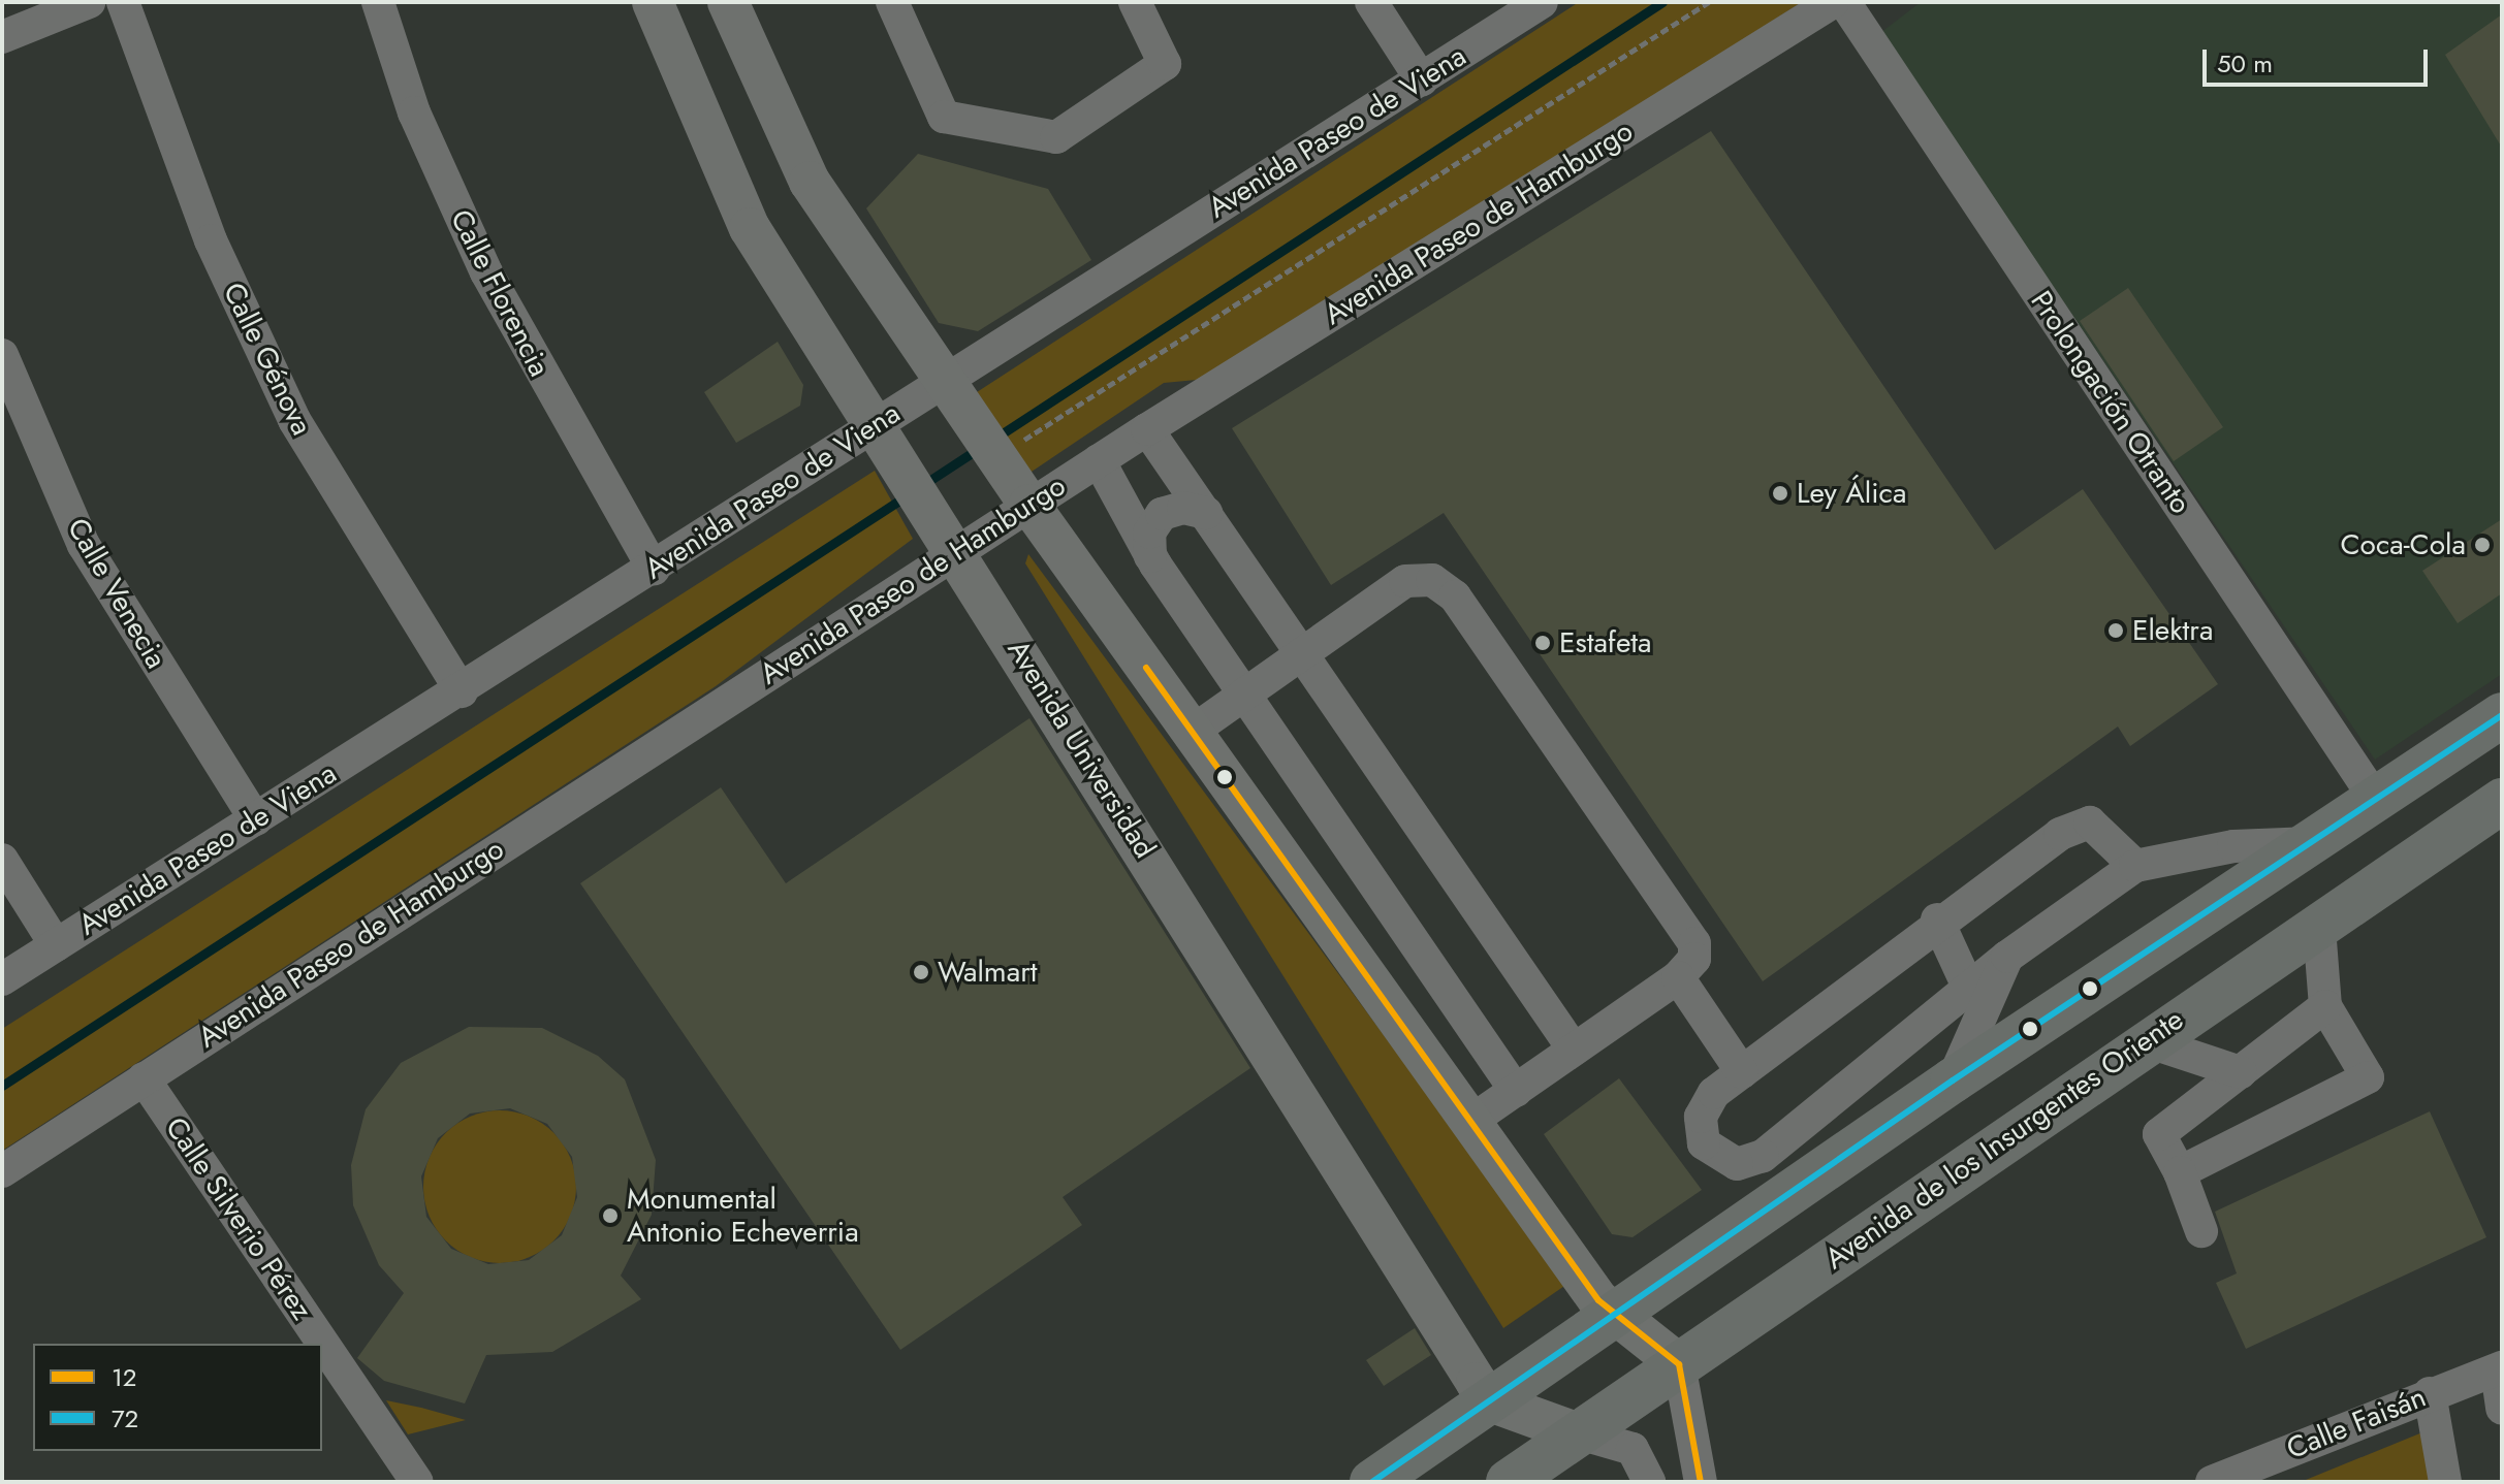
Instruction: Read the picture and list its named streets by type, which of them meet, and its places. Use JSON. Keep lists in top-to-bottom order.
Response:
{
  "streets": {
    "highway": ["Avenida de los Insurgentes Oriente"],
    "main road": ["Avenida Universidad"],
    "street": [
      "Avenida Paseo de Viena",
      "Avenida Paseo de Hamburgo",
      "Calle Florencia",
      "Calle Génova",
      "Prolongación Otranto",
      "Calle Venecia",
      "Calle Silverio Pérez",
      "Calle Faisán"
    ]
  },
  "crossings": [
    ["Avenida Paseo de Viena", "Calle Florencia"],
    ["Avenida Paseo de Viena", "Calle Génova"],
    ["Avenida Paseo de Viena", "Calle Venecia"],
    ["Avenida Paseo de Viena", "Avenida Universidad"],
    ["Avenida Paseo de Hamburgo", "Avenida Universidad"],
    ["Avenida Paseo de Hamburgo", "Calle Silverio Pérez"]
  ],
  "places": [
    "Ley Álica",
    "Coca-Cola",
    "Elektra",
    "Estafeta",
    "Walmart",
    "Monumental Antonio Echeverria"
  ],
  "lines": ["transit line 12", "transit line 72"],
  "legend": ["12", "72"],
  "scale_bar": "50 m"
}
